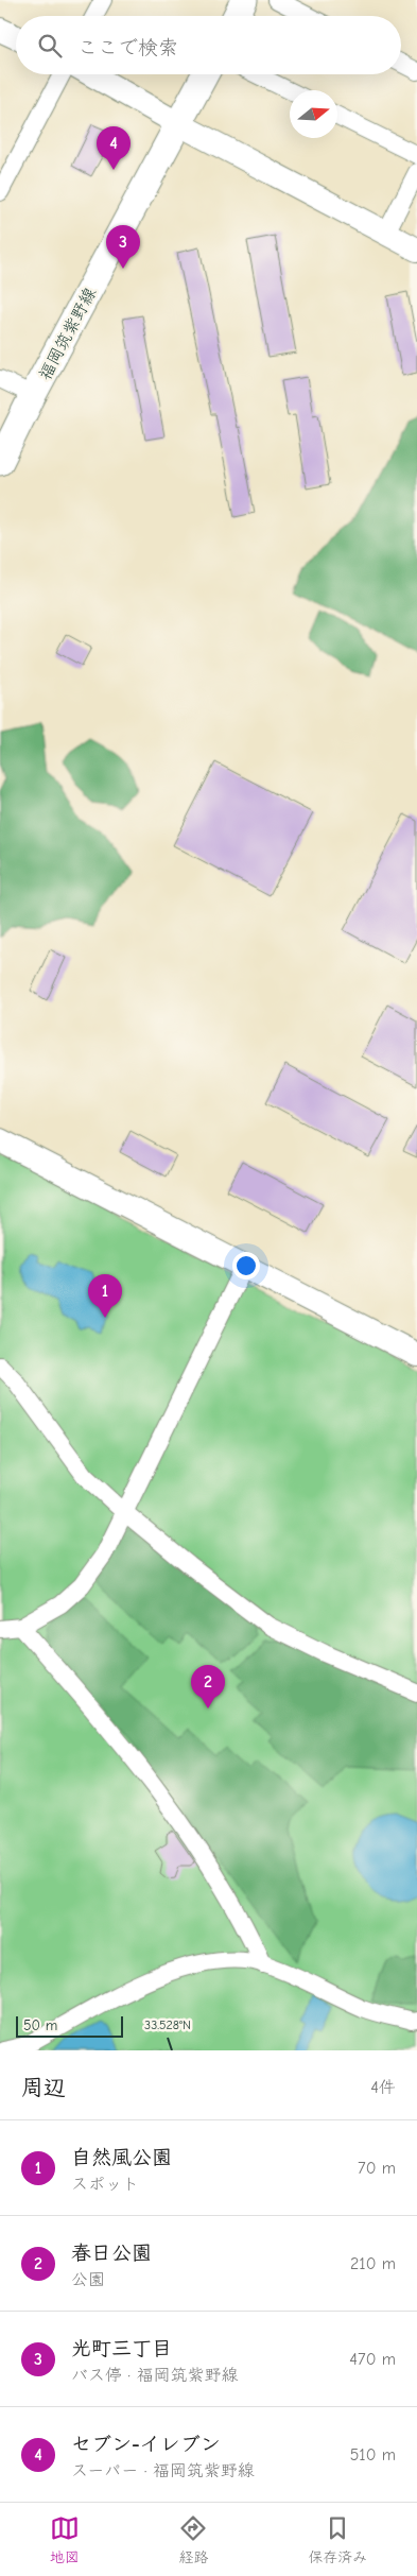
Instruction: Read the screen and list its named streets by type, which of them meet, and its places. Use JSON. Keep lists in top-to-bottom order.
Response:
{
  "streets": {
    "main road": ["福岡筑紫野線"]
  },
  "scale_bar": "50 m",
  "north": "right",
  "page": {
    "search": "ここで検索",
    "pins": [
      "4",
      "3",
      "1",
      "2"
    ],
    "scale": "50 m",
    "heading": ["周辺", "4件"],
    "list": [
      {
        "mark": "1",
        "name": "自然風公園",
        "note": "スポット",
        "value": "70 m"
      },
      {
        "mark": "2",
        "name": "春日公園",
        "note": "公園",
        "value": "210 m"
      },
      {
        "mark": "3",
        "name": "光町三丁目",
        "note": "バス停 · 福岡筑紫野線",
        "value": "470 m"
      },
      {
        "mark": "4",
        "name": "セブン-イレブン",
        "note": "スーパー · 福岡筑紫野線",
        "value": "510 m"
      }
    ],
    "nav": ["地図", "経路", "保存済み"]
  },
  "coordinates": ["33.528°N"]
}
